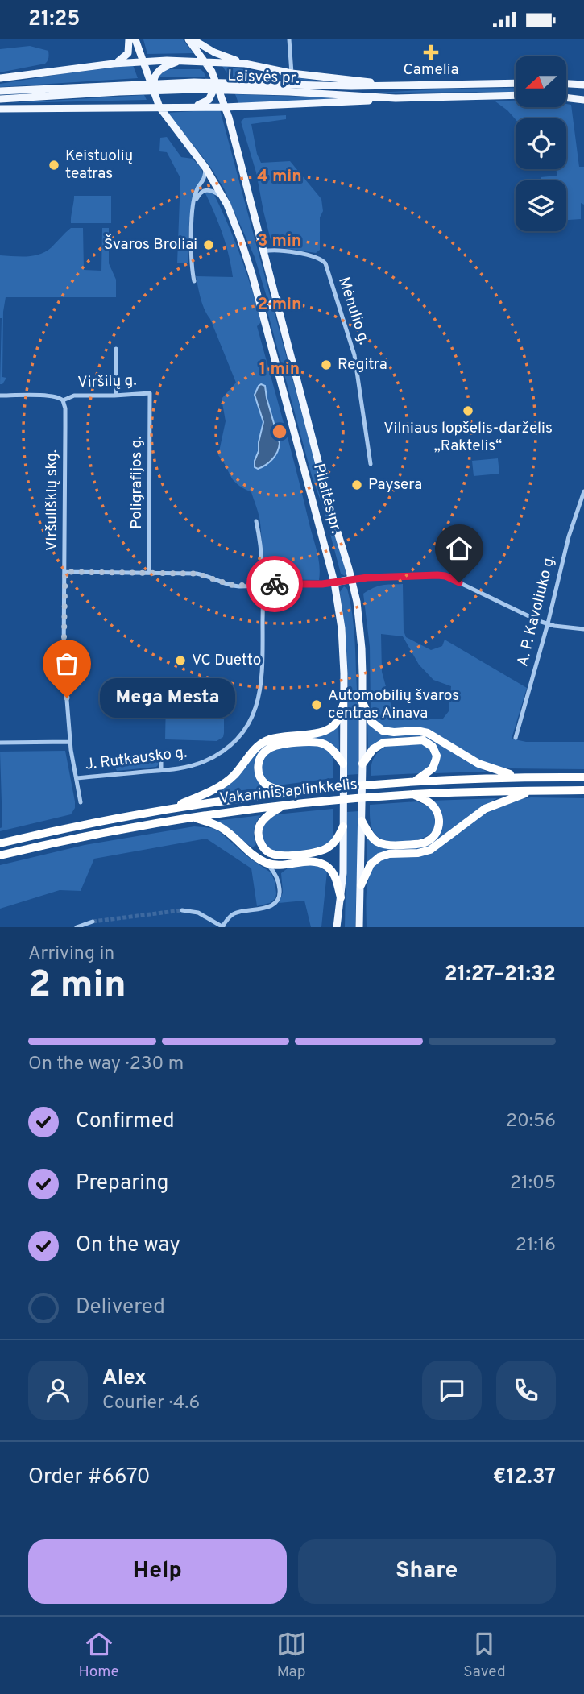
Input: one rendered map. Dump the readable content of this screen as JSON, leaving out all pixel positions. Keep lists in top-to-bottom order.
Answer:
{
  "streets": {
    "highway": ["Vakarinis aplinkkelis"],
    "main road": ["Laisvės pr.", "Pilaitės pr."],
    "street": [
      "Mėnulio g.",
      "Viršilų g.",
      "Poligrafijos g.",
      "Viršuliškių skg.",
      "A. P. Kavoliuko g.",
      "J. Rutkausko g."
    ]
  },
  "crossings": [
    ["Laisvės pr.", "Pilaitės pr."],
    ["Mėnulio g.", "Pilaitės pr."],
    ["Viršilų g.", "Poligrafijos g."],
    ["Viršilų g.", "Viršuliškių skg."],
    ["Viršuliškių skg.", "J. Rutkausko g."]
  ],
  "places": {
    "health": ["Camelia"],
    "other": [
      "Keistuolių teatras",
      "Švaros Broliai",
      "Regitra",
      "Vilniaus lopšelis-darželis „Raktelis“",
      "Paysera",
      "VC Duetto",
      "Mega Mesta",
      "Automobilių švaros centras Ainava"
    ]
  },
  "north": "left",
  "page": {
    "status": "21:25",
    "bubble": "Mega Mesta",
    "heading": ["2 min", "Arriving in", "21:27–21:32"],
    "panel": [
      "Alex",
      "Courier · 4.6",
      "Order #6670",
      "€12.37"
    ],
    "bar": "On the way · 230 m",
    "list": [
      ["Confirmed", "20:56"],
      ["Preparing", "21:05"],
      ["On the way", "21:16"],
      "Delivered"
    ],
    "buttons": ["Help", "Share"],
    "tabs": ["Home", "Map", "Saved"]
  },
  "rings": [
    "4 min",
    "3 min",
    "2 min",
    "1 min"
  ]
}
